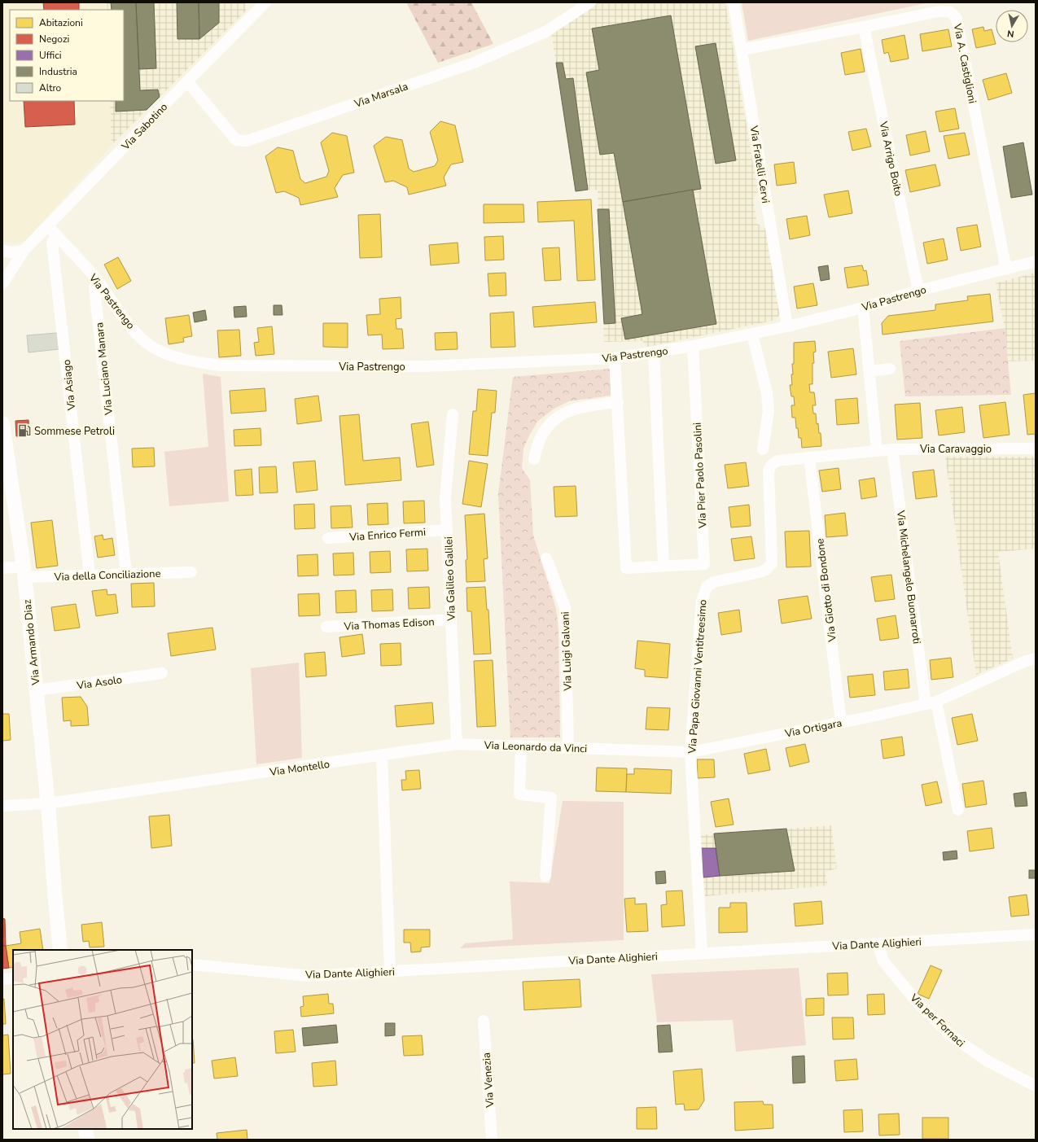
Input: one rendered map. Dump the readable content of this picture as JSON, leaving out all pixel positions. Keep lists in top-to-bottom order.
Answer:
{
  "streets": {
    "main road": ["Via Armando Diaz"],
    "street": [
      "Via A. Castiglioni",
      "Via Marsala",
      "Via Sabotino",
      "Via Arrigo Boito",
      "Via Fratelli Cervi",
      "Via Pastrengo",
      "Via Luciano Manara",
      "Via Asiago",
      "Via Caravaggio",
      "Via Pier Paolo Pasolini",
      "Via Enrico Fermi",
      "Via della Conciliazione",
      "Via Michelangelo Buonarroti",
      "Via Galileo Galilei",
      "Via Giotto di Bondone",
      "Via Thomas Edison",
      "Via Luigi Galvani",
      "Via Papa Giovanni Ventitreesimo",
      "Via Asolo",
      "Via Ortigara",
      "Via Leonardo da Vinci",
      "Via Montello",
      "Via Dante Alighieri",
      "Via per Fornaci",
      "Via Venezia"
    ]
  },
  "crossings": [
    ["Via A. Castiglioni", "Via Arrigo Boito"],
    ["Via A. Castiglioni", "Via Fratelli Cervi"],
    ["Via A. Castiglioni", "Via Pastrengo"],
    ["Via Marsala", "Via Sabotino"],
    ["Via Sabotino", "Via Pastrengo"],
    ["Via Arrigo Boito", "Via Pastrengo"],
    ["Via Fratelli Cervi", "Via Pastrengo"],
    ["Via Pastrengo", "Via Luciano Manara"],
    ["Via Pastrengo", "Via Asiago"],
    ["Via Pastrengo", "Via Pier Paolo Pasolini"],
    ["Via Luciano Manara", "Via della Conciliazione"],
    ["Via Asiago", "Via della Conciliazione"],
    ["Via Caravaggio", "Via Michelangelo Buonarroti"],
    ["Via Caravaggio", "Via Papa Giovanni Ventitreesimo"],
    ["Via Enrico Fermi", "Via Galileo Galilei"],
    ["Via della Conciliazione", "Via Armando Diaz"],
    ["Via Michelangelo Buonarroti", "Via Ortigara"],
    ["Via Galileo Galilei", "Via Thomas Edison"],
    ["Via Galileo Galilei", "Via Leonardo da Vinci"],
    ["Via Giotto di Bondone", "Via Papa Giovanni Ventitreesimo"],
    ["Via Giotto di Bondone", "Via Ortigara"],
    ["Via Armando Diaz", "Via Asolo"],
    ["Via Armando Diaz", "Via Montello"],
    ["Via Luigi Galvani", "Via Leonardo da Vinci"],
    ["Via Papa Giovanni Ventitreesimo", "Via Ortigara"],
    ["Via Papa Giovanni Ventitreesimo", "Via Leonardo da Vinci"],
    ["Via Papa Giovanni Ventitreesimo", "Via Dante Alighieri"],
    ["Via Ortigara", "Via Leonardo da Vinci"],
    ["Via Leonardo da Vinci", "Via Montello"],
    ["Via Dante Alighieri", "Via per Fornaci"]
  ],
  "places": {
    "fuel station": ["Sommese Petroli"]
  },
  "legend": [
    "Abitazioni",
    "Negozi",
    "Uffici",
    "Industria",
    "Altro"
  ],
  "north": "bottom"
}
